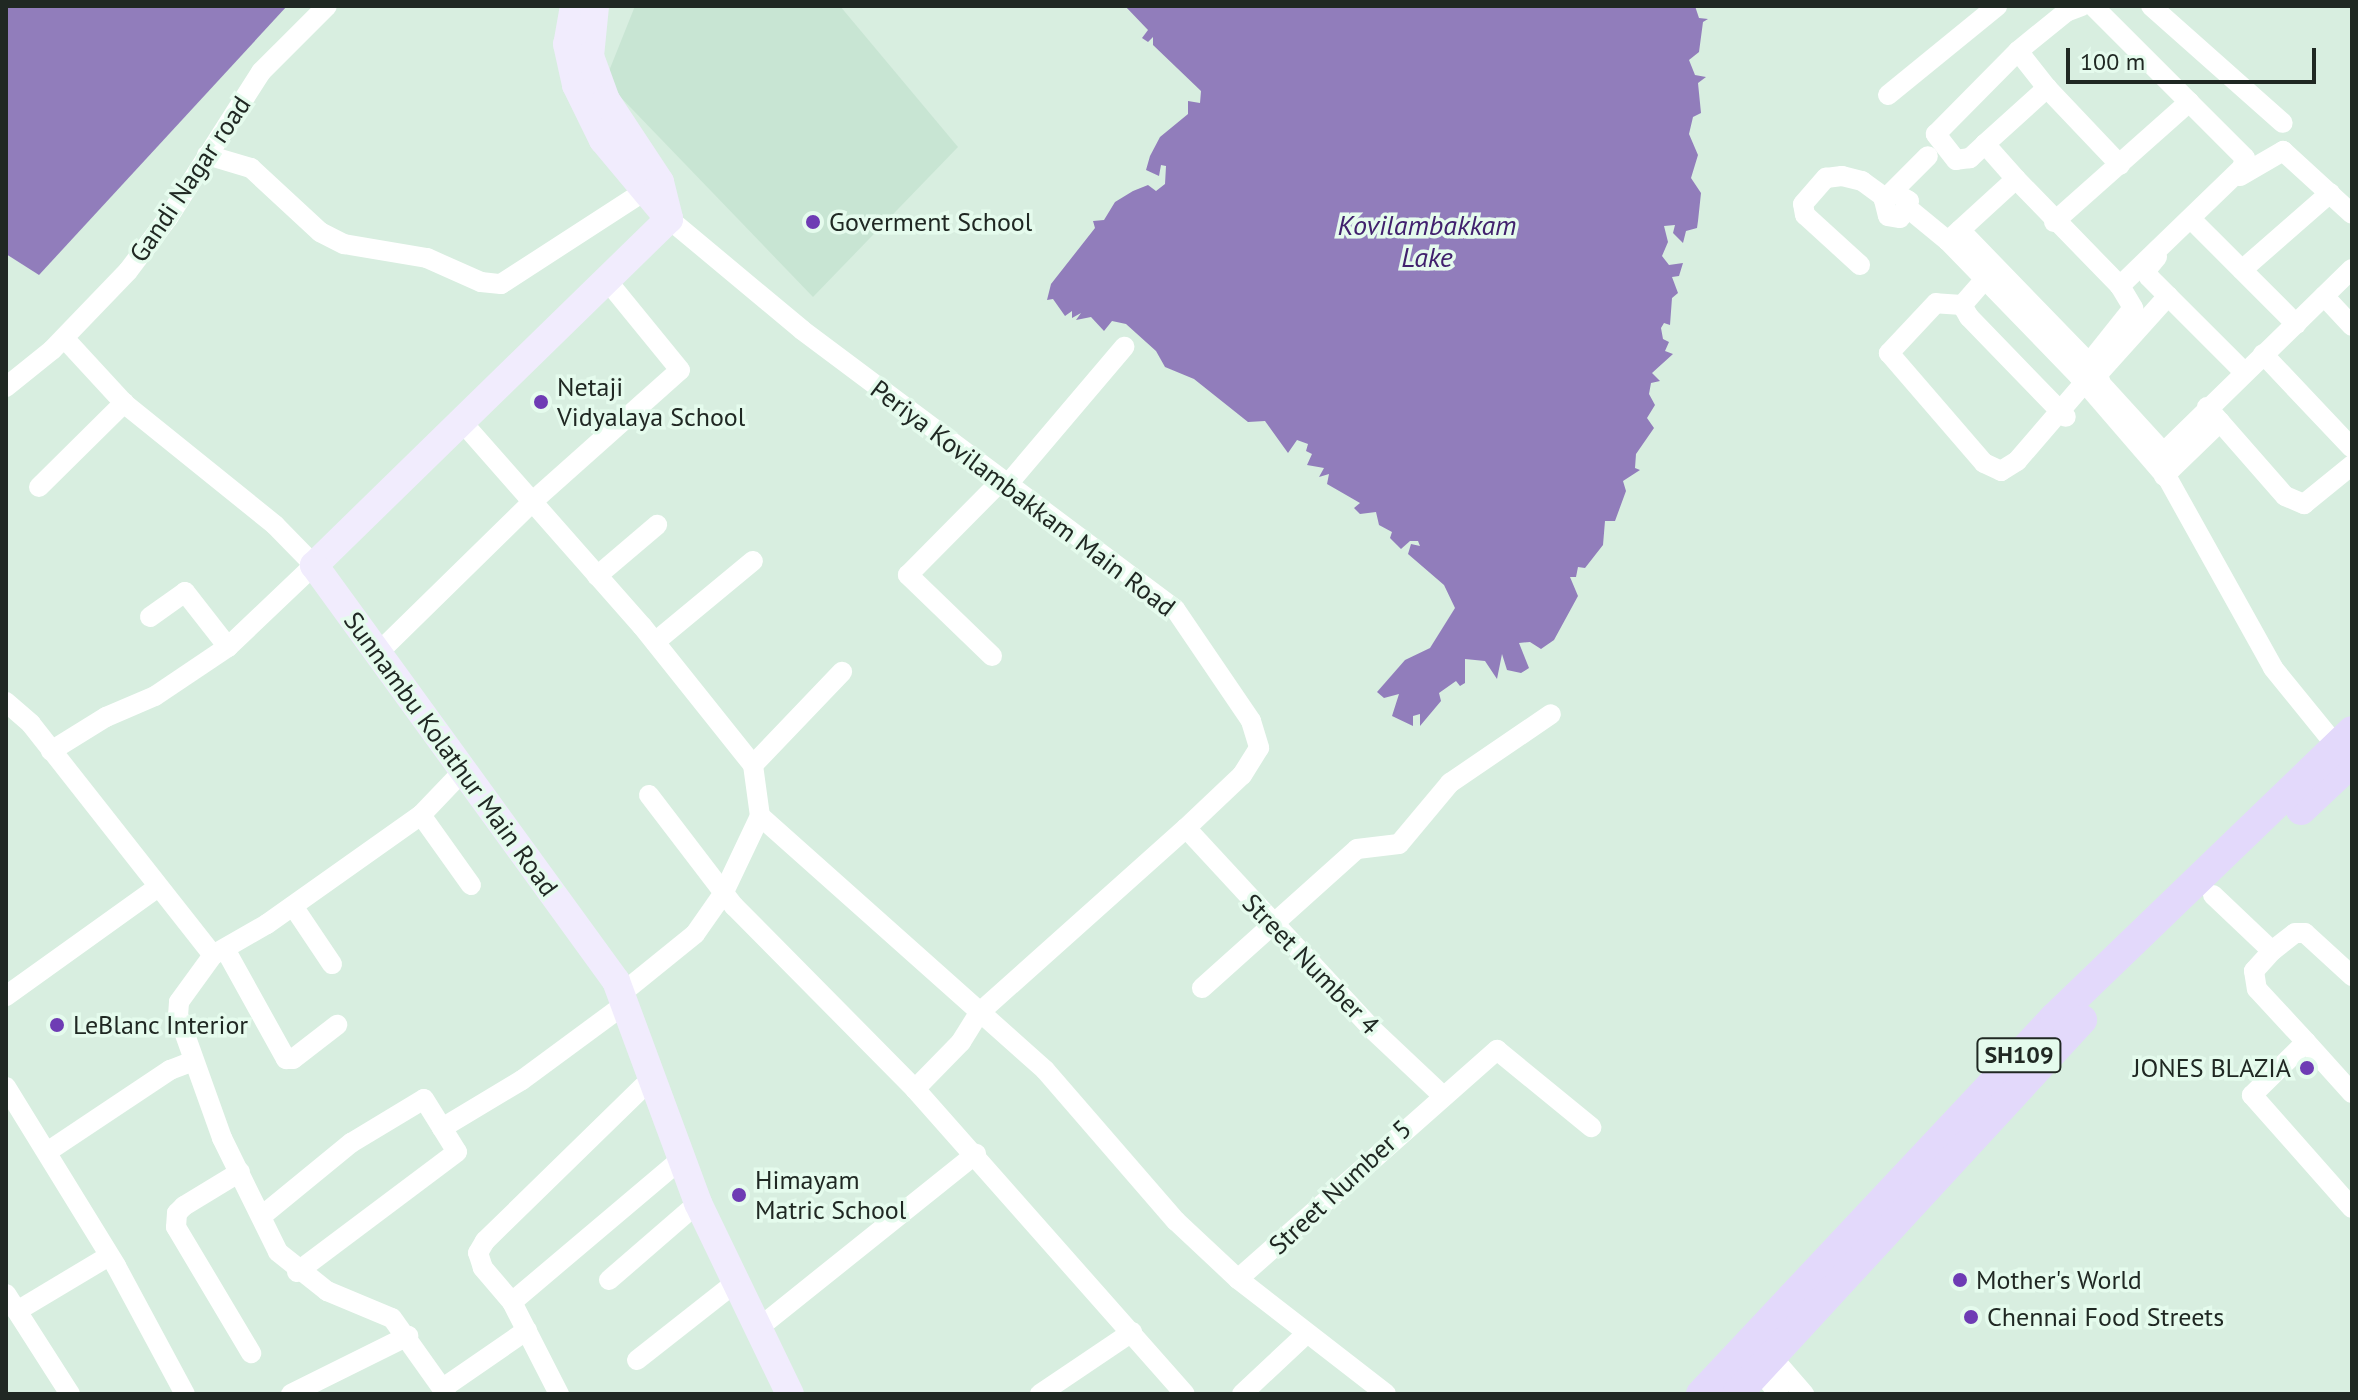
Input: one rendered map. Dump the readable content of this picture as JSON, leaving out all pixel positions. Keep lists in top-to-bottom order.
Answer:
{
  "streets": {
    "main road": ["SH109"],
    "street": [
      "Gandi Nagar road",
      "Periya Kovilambakkam Main Road",
      "Sunnambu Kolathur Main Road",
      "Street Number 4",
      "Street Number 5"
    ]
  },
  "crossings": [
    ["Periya Kovilambakkam Main Road", "Street Number 4"],
    ["Street Number 4", "Street Number 5"]
  ],
  "water": ["Kovilambakkam Lake"],
  "places": [
    "Goverment School",
    "Netaji Vidyalaya School",
    "LeBlanc Interior",
    "JONES BLAZIA",
    "Himayam Matric School",
    "Mother's World",
    "Chennai Food Streets"
  ],
  "scale_bar": "100 m"
}
